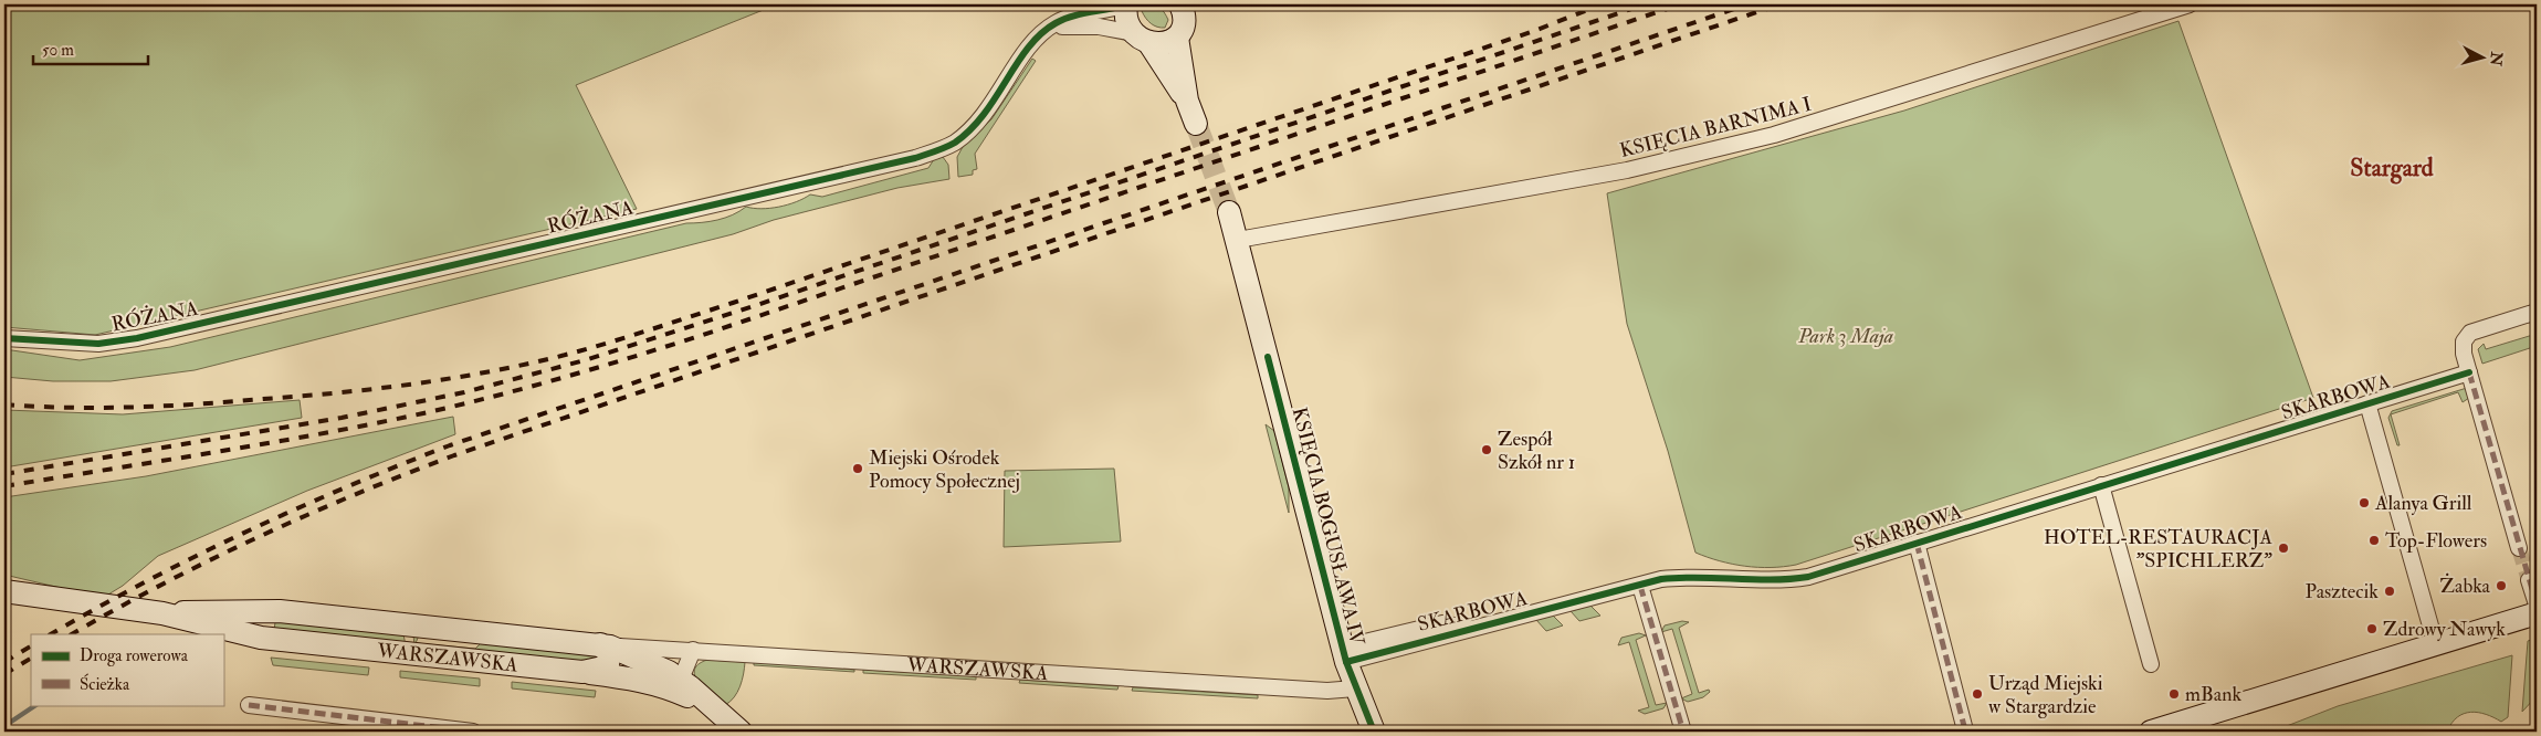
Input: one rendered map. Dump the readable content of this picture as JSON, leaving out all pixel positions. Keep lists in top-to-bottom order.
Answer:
{
  "streets": {
    "main road": ["KSIĘCIA BOGUSŁAWA IV", "WARSZAWSKA"],
    "street": ["KSIĘCIA BARNIMA I", "RÓŻANA", "SKARBOWA"]
  },
  "crossings": [
    ["KSIĘCIA BARNIMA I", "KSIĘCIA BOGUSŁAWA IV"],
    ["SKARBOWA", "KSIĘCIA BOGUSŁAWA IV"],
    ["KSIĘCIA BOGUSŁAWA IV", "WARSZAWSKA"]
  ],
  "districts": ["Stargard"],
  "parks": ["Park 3 Maja"],
  "places": [
    "Zespół Szkół nr 1",
    "Miejski Ośrodek Pomocy Społecznej",
    "Alanya Grill",
    "Top-Flowers",
    "HOTEL-RESTAURACJA \"SPICHLERZ\"",
    "Żabka",
    "Pasztecik",
    "Zdrowy Nawyk",
    "Urząd Miejski w Stargardzie",
    "mBank"
  ],
  "legend": ["Droga rowerowa", "Ścieżka"],
  "scale_bar": "50 m",
  "north": "right"
}
